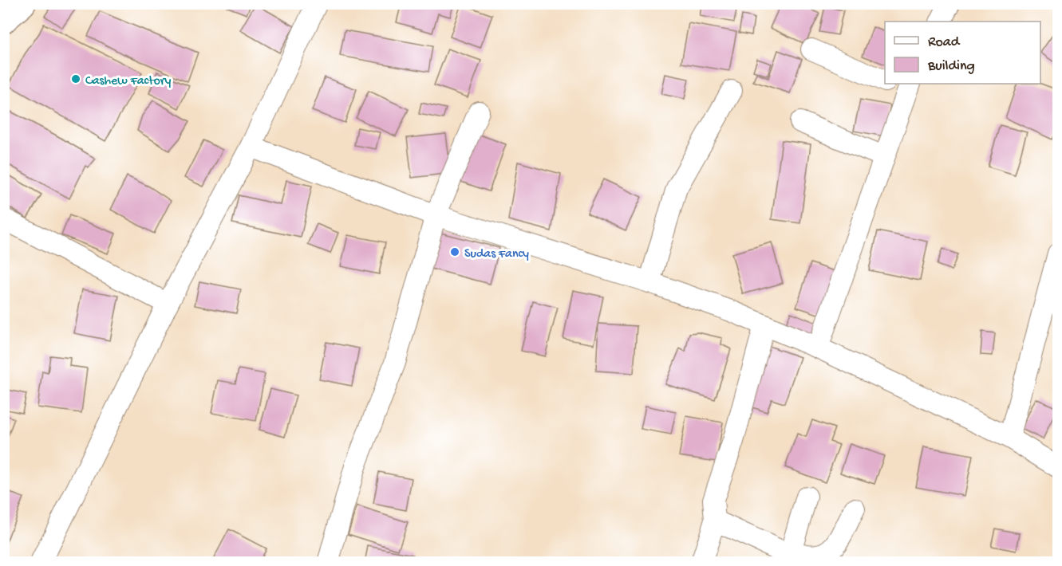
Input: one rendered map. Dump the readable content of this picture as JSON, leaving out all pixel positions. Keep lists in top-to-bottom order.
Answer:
{
  "places": ["Cashew Factory", "Sudas Fancy"],
  "legend": ["Road", "Building"]
}
